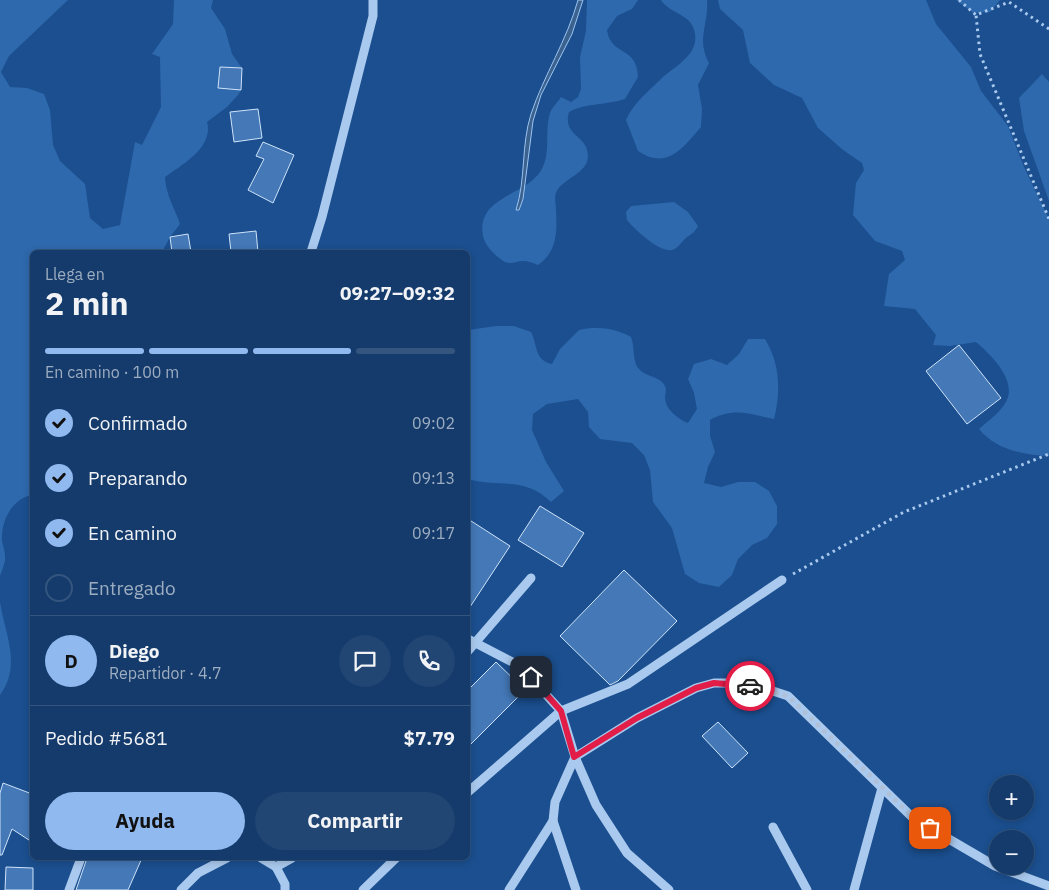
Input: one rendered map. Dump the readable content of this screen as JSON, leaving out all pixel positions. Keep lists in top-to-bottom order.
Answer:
{
  "page": {
    "heading": ["2 min", "Llega en", "09:27–09:32"],
    "panel": [
      "Diego",
      "Repartidor · 4.7",
      "Pedido #5681",
      "$7.79"
    ],
    "bar": "En camino · 100 m",
    "list": [
      ["Confirmado", "09:02"],
      ["Preparando", "09:13"],
      ["En camino", "09:17"],
      "Entregado"
    ],
    "round": "D",
    "map_buttons": ["+", "−"],
    "buttons": ["Ayuda", "Compartir"]
  }
}
